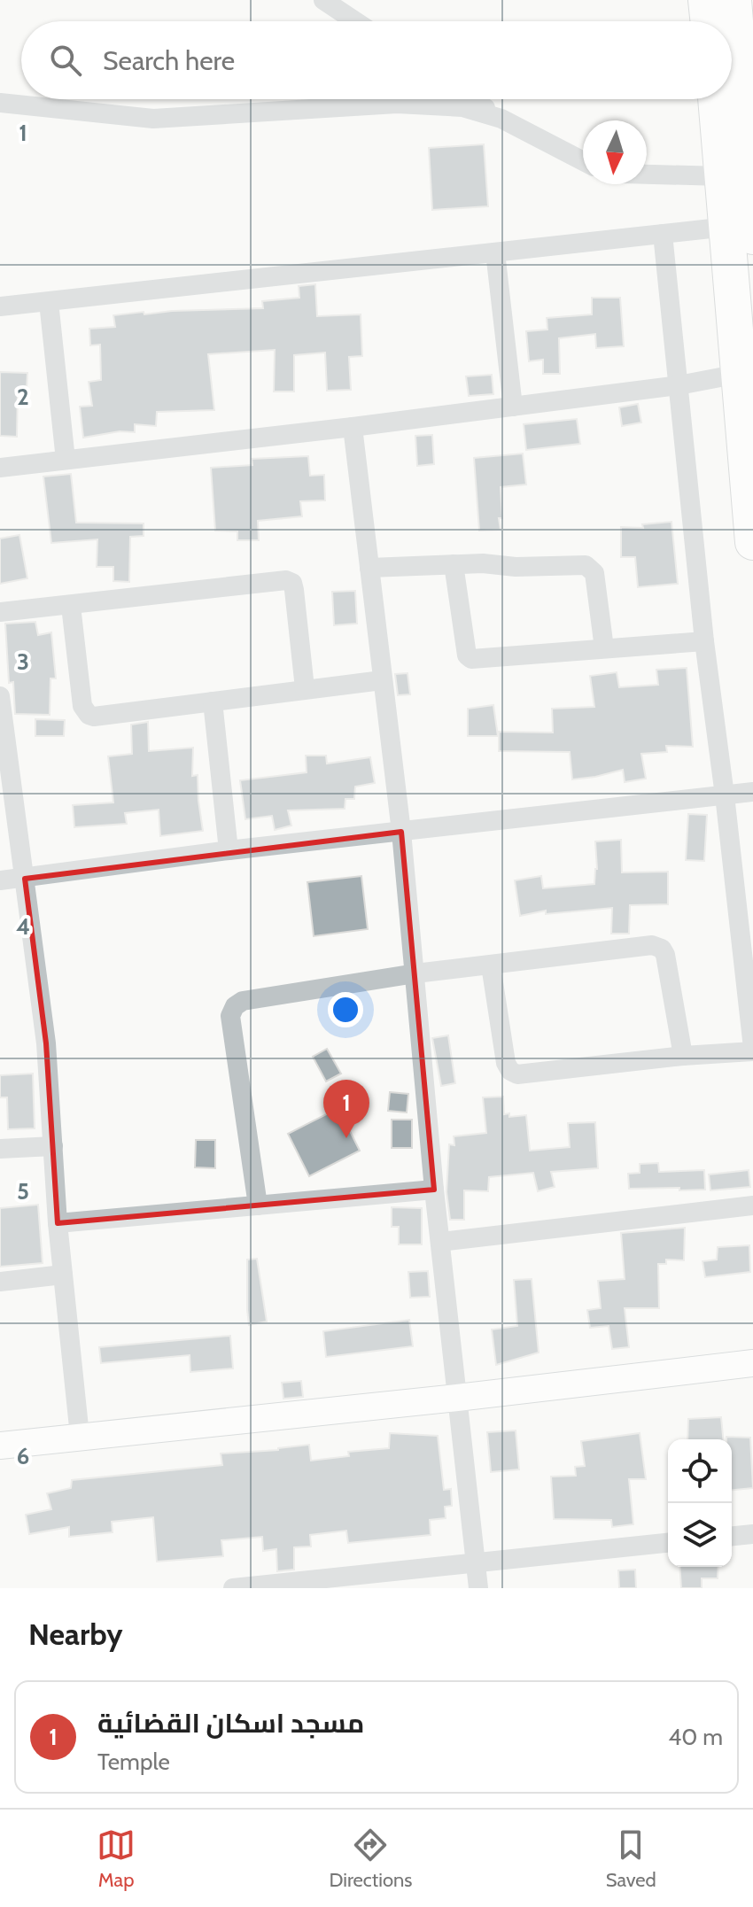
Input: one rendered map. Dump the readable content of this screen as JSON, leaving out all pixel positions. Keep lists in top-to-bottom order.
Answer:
{
  "north": "bottom",
  "page": {
    "search": "Search here",
    "pins": "1",
    "heading": "Nearby",
    "list": [
      {
        "mark": "1",
        "name": "مسجد اسكان القضائية",
        "note": "Temple",
        "value": "40 m"
      }
    ],
    "nav": ["Map", "Directions", "Saved"]
  },
  "grid": {
    "rows": [
      "1",
      "2",
      "3",
      "4",
      "5",
      "6"
    ]
  }
}
